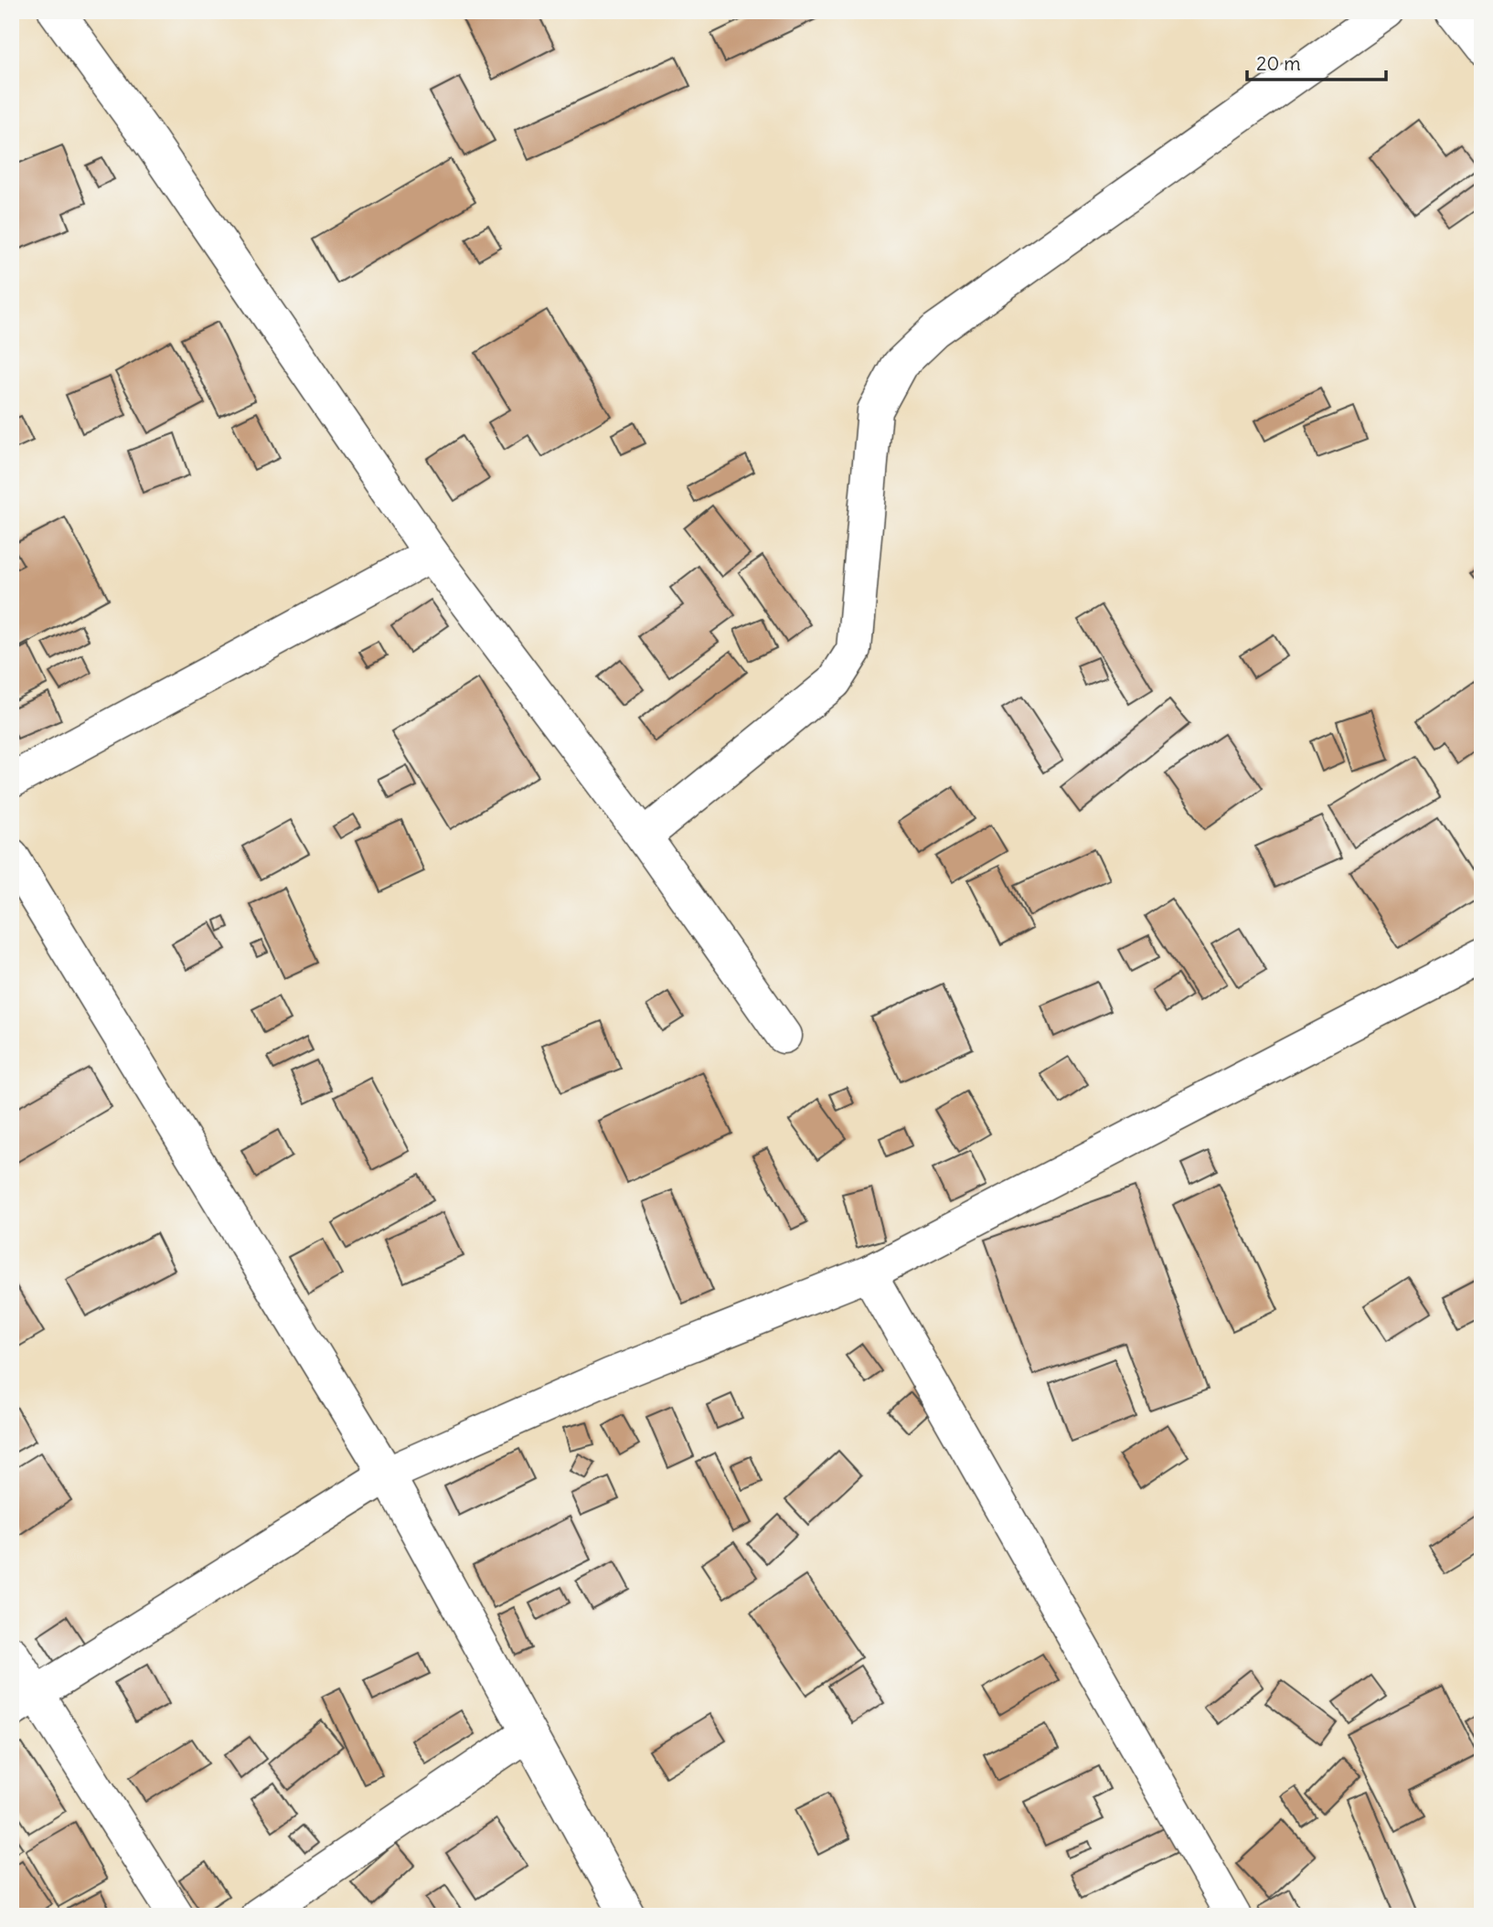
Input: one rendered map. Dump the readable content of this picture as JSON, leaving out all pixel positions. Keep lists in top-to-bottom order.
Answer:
{
  "scale_bar": "20 m"
}
